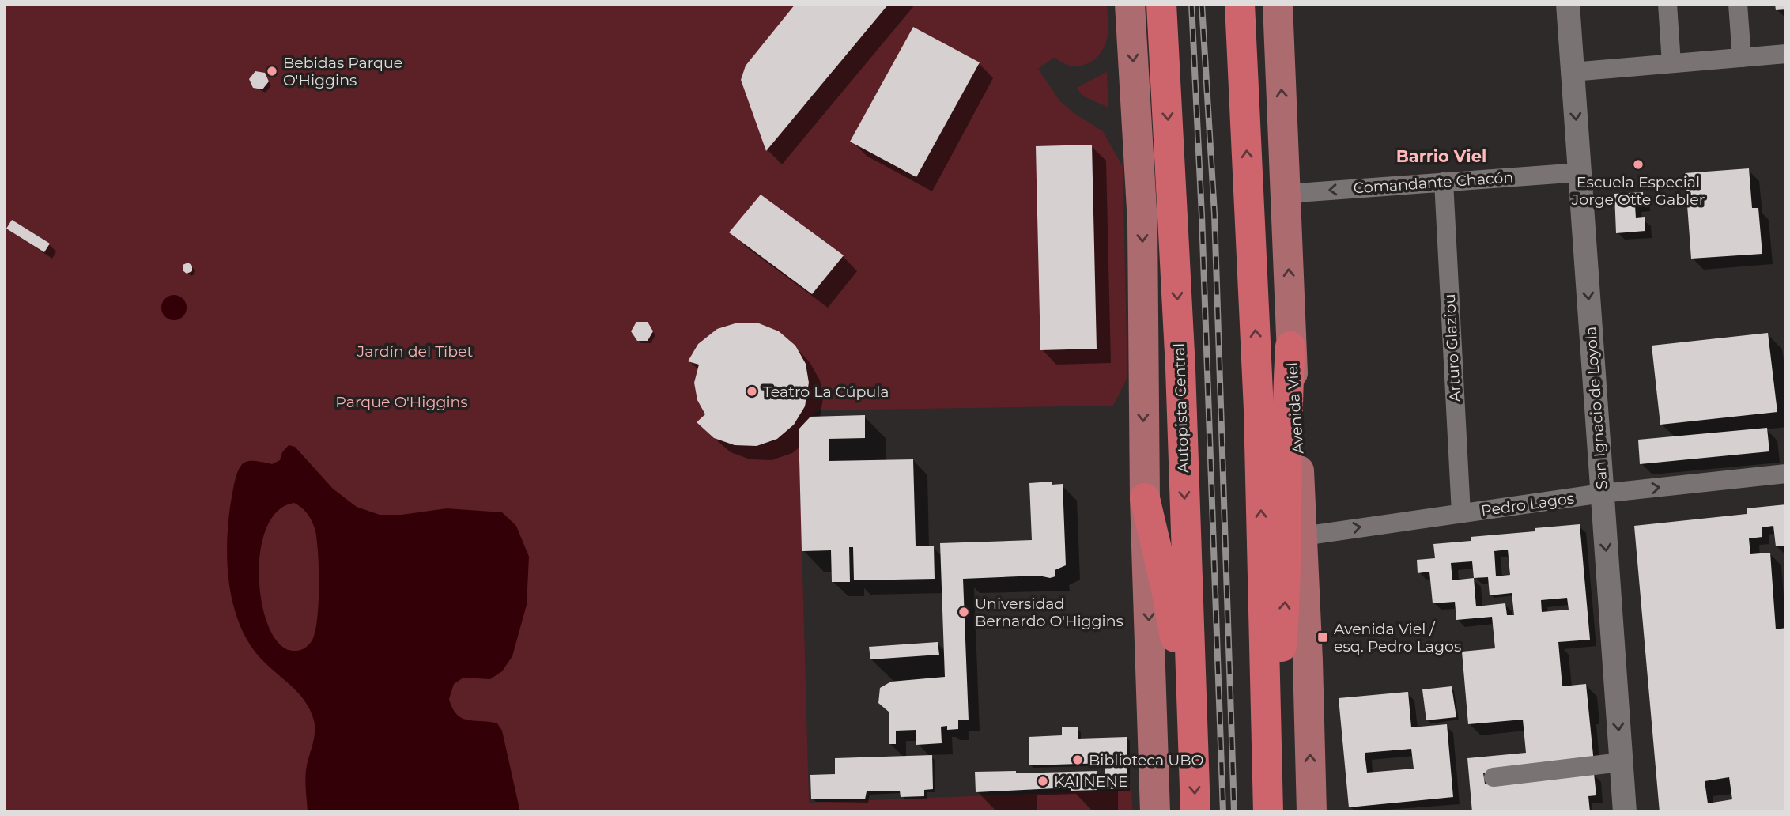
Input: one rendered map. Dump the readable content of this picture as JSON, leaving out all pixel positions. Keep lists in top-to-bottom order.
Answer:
{
  "streets": {
    "highway": ["Autopista Central"],
    "main road": ["Avenida Viel"],
    "street": [
      "Comandante Chacón",
      "Arturo Glaziou",
      "San Ignacio de Loyola",
      "Pedro Lagos"
    ]
  },
  "crossings": [
    ["Comandante Chacón", "Arturo Glaziou"],
    ["Comandante Chacón", "Avenida Viel"],
    ["Comandante Chacón", "San Ignacio de Loyola"],
    ["Arturo Glaziou", "Pedro Lagos"],
    ["Avenida Viel", "Pedro Lagos"],
    ["San Ignacio de Loyola", "Pedro Lagos"]
  ],
  "one_way": ["Comandante Chacón", "San Ignacio de Loyola", "Pedro Lagos"],
  "districts": ["Barrio Viel"],
  "parks": ["Jardín del Tíbet", "Parque O'Higgins"],
  "places": {
    "other": [
      "Bebidas Parque O'Higgins",
      "Escuela Especial Jorge Otte Gabler",
      "Teatro La Cúpula",
      "Universidad Bernardo O'Higgins",
      "Biblioteca UBO",
      "KAI NENE"
    ],
    "transit": ["Avenida Viel / esq. Pedro Lagos"]
  }
}
